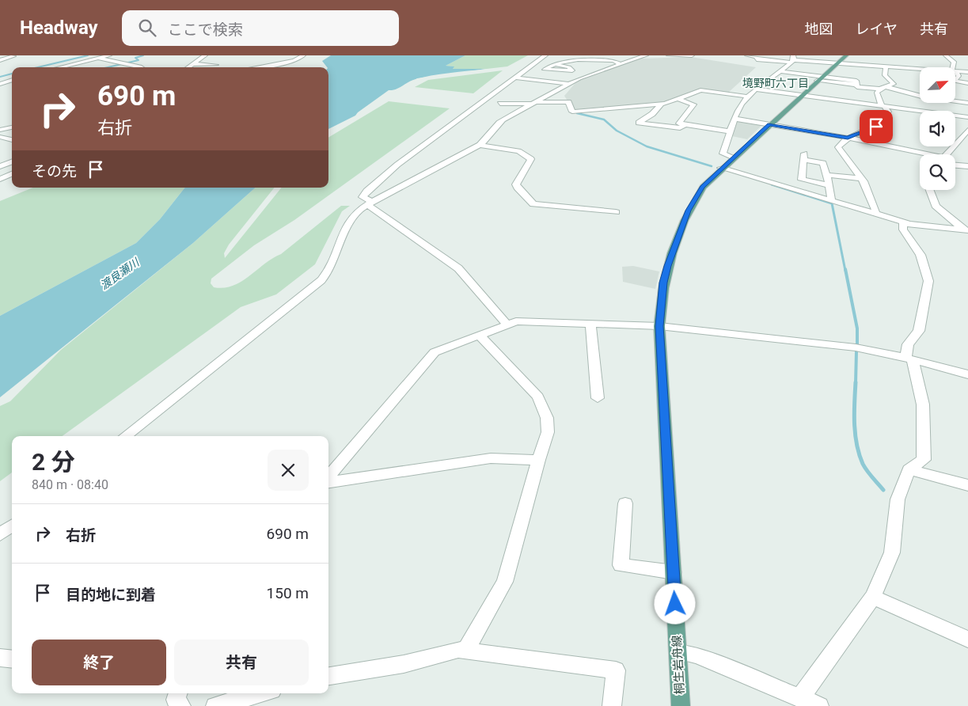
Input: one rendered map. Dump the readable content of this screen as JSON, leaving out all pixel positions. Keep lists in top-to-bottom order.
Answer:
{
  "streets": {
    "main road": ["桐生岩舟線"]
  },
  "districts": ["境野町六丁目"],
  "water": ["渡良瀬川"],
  "north": "top right",
  "page": {
    "header": "Headway",
    "search": "ここで検索",
    "nav": ["地図", "レイヤ", "共有"],
    "turn": ["690 m", "右折"],
    "then": "その先",
    "heading": ["2 分", "840 m · 08:40"],
    "list": [
      {
        "name": "右折",
        "value": "690 m"
      },
      {
        "name": "目的地に到着",
        "value": "150 m"
      }
    ],
    "buttons": ["終了", "共有"]
  }
}
